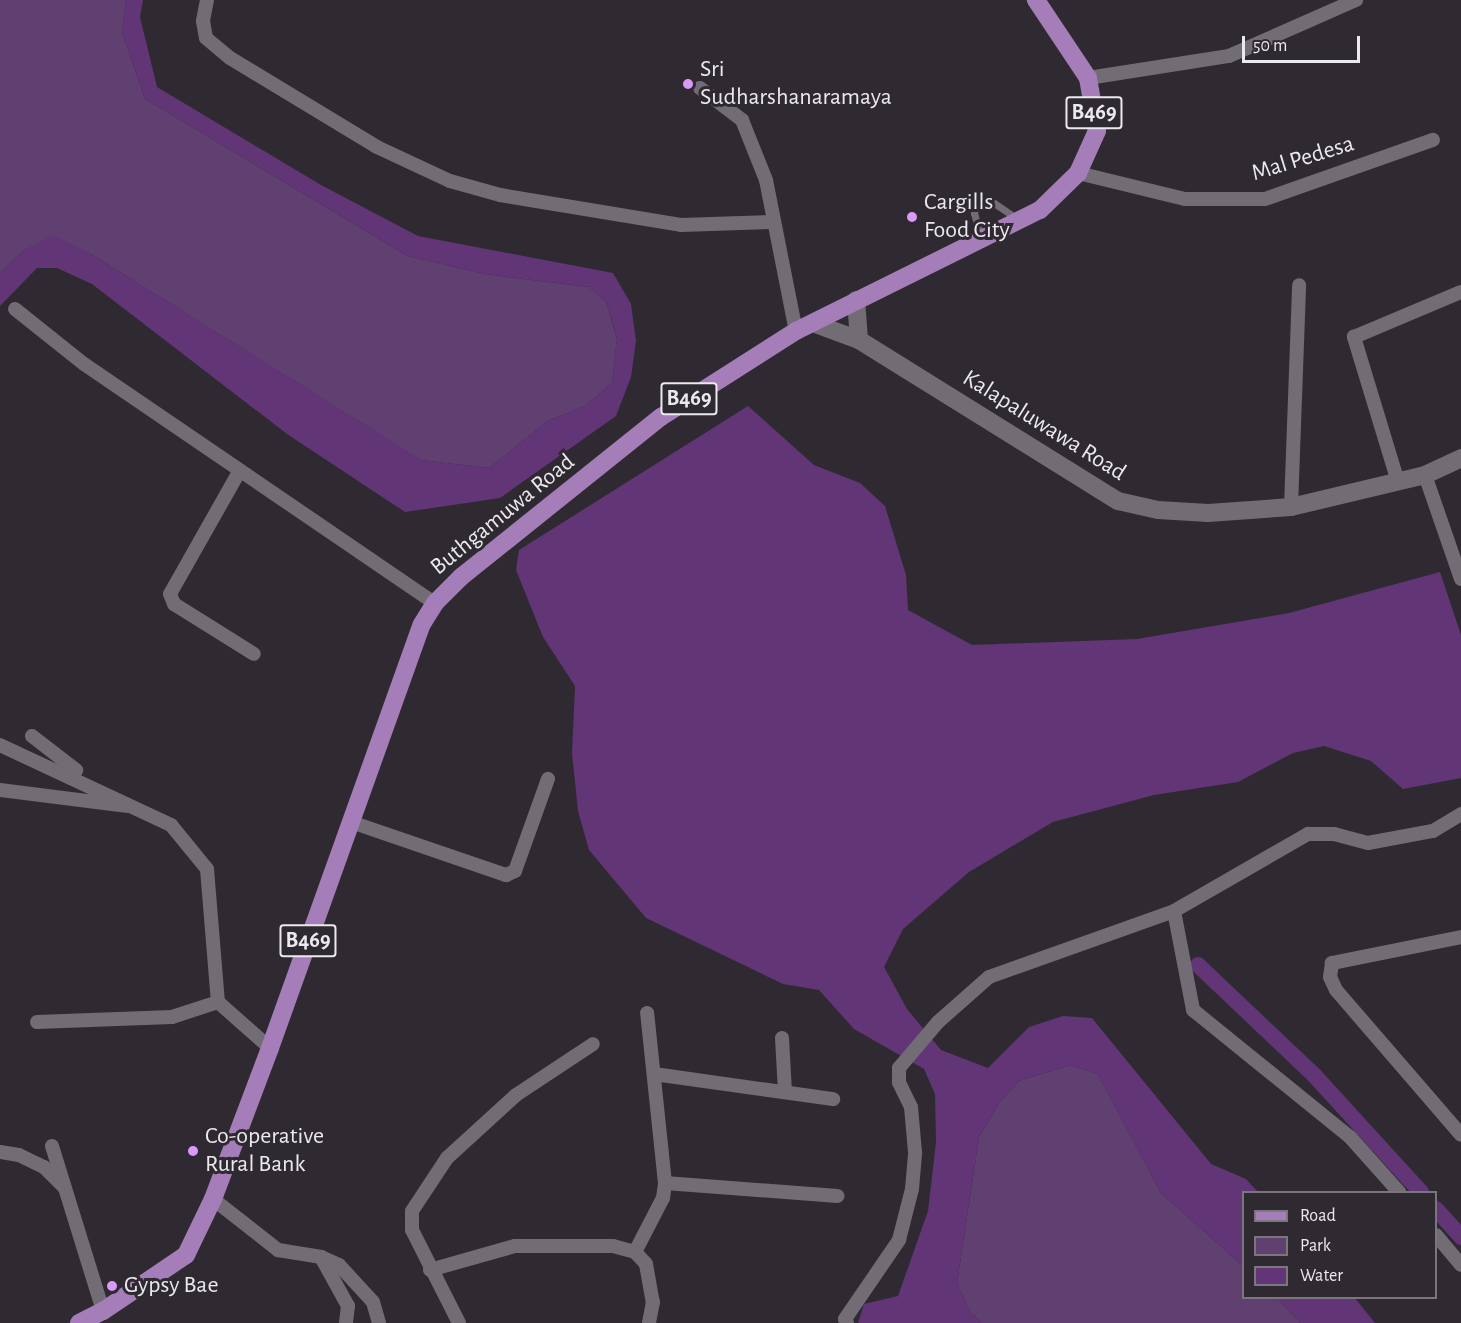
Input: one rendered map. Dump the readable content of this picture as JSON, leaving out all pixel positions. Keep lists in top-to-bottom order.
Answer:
{
  "streets": {
    "main road": ["B469", "Buthgamuwa Road"],
    "street": ["Mal Pedesa", "Kalapaluwawa Road"]
  },
  "crossings": [
    ["Mal Pedesa", "Buthgamuwa Road"],
    ["Kalapaluwawa Road", "Buthgamuwa Road"]
  ],
  "places": [
    "Sri Sudharshanaramaya",
    "Cargills Food City",
    "Co-operative Rural Bank",
    "Gypsy Bae"
  ],
  "legend": ["Road", "Park", "Water"],
  "scale_bar": "50 m"
}
